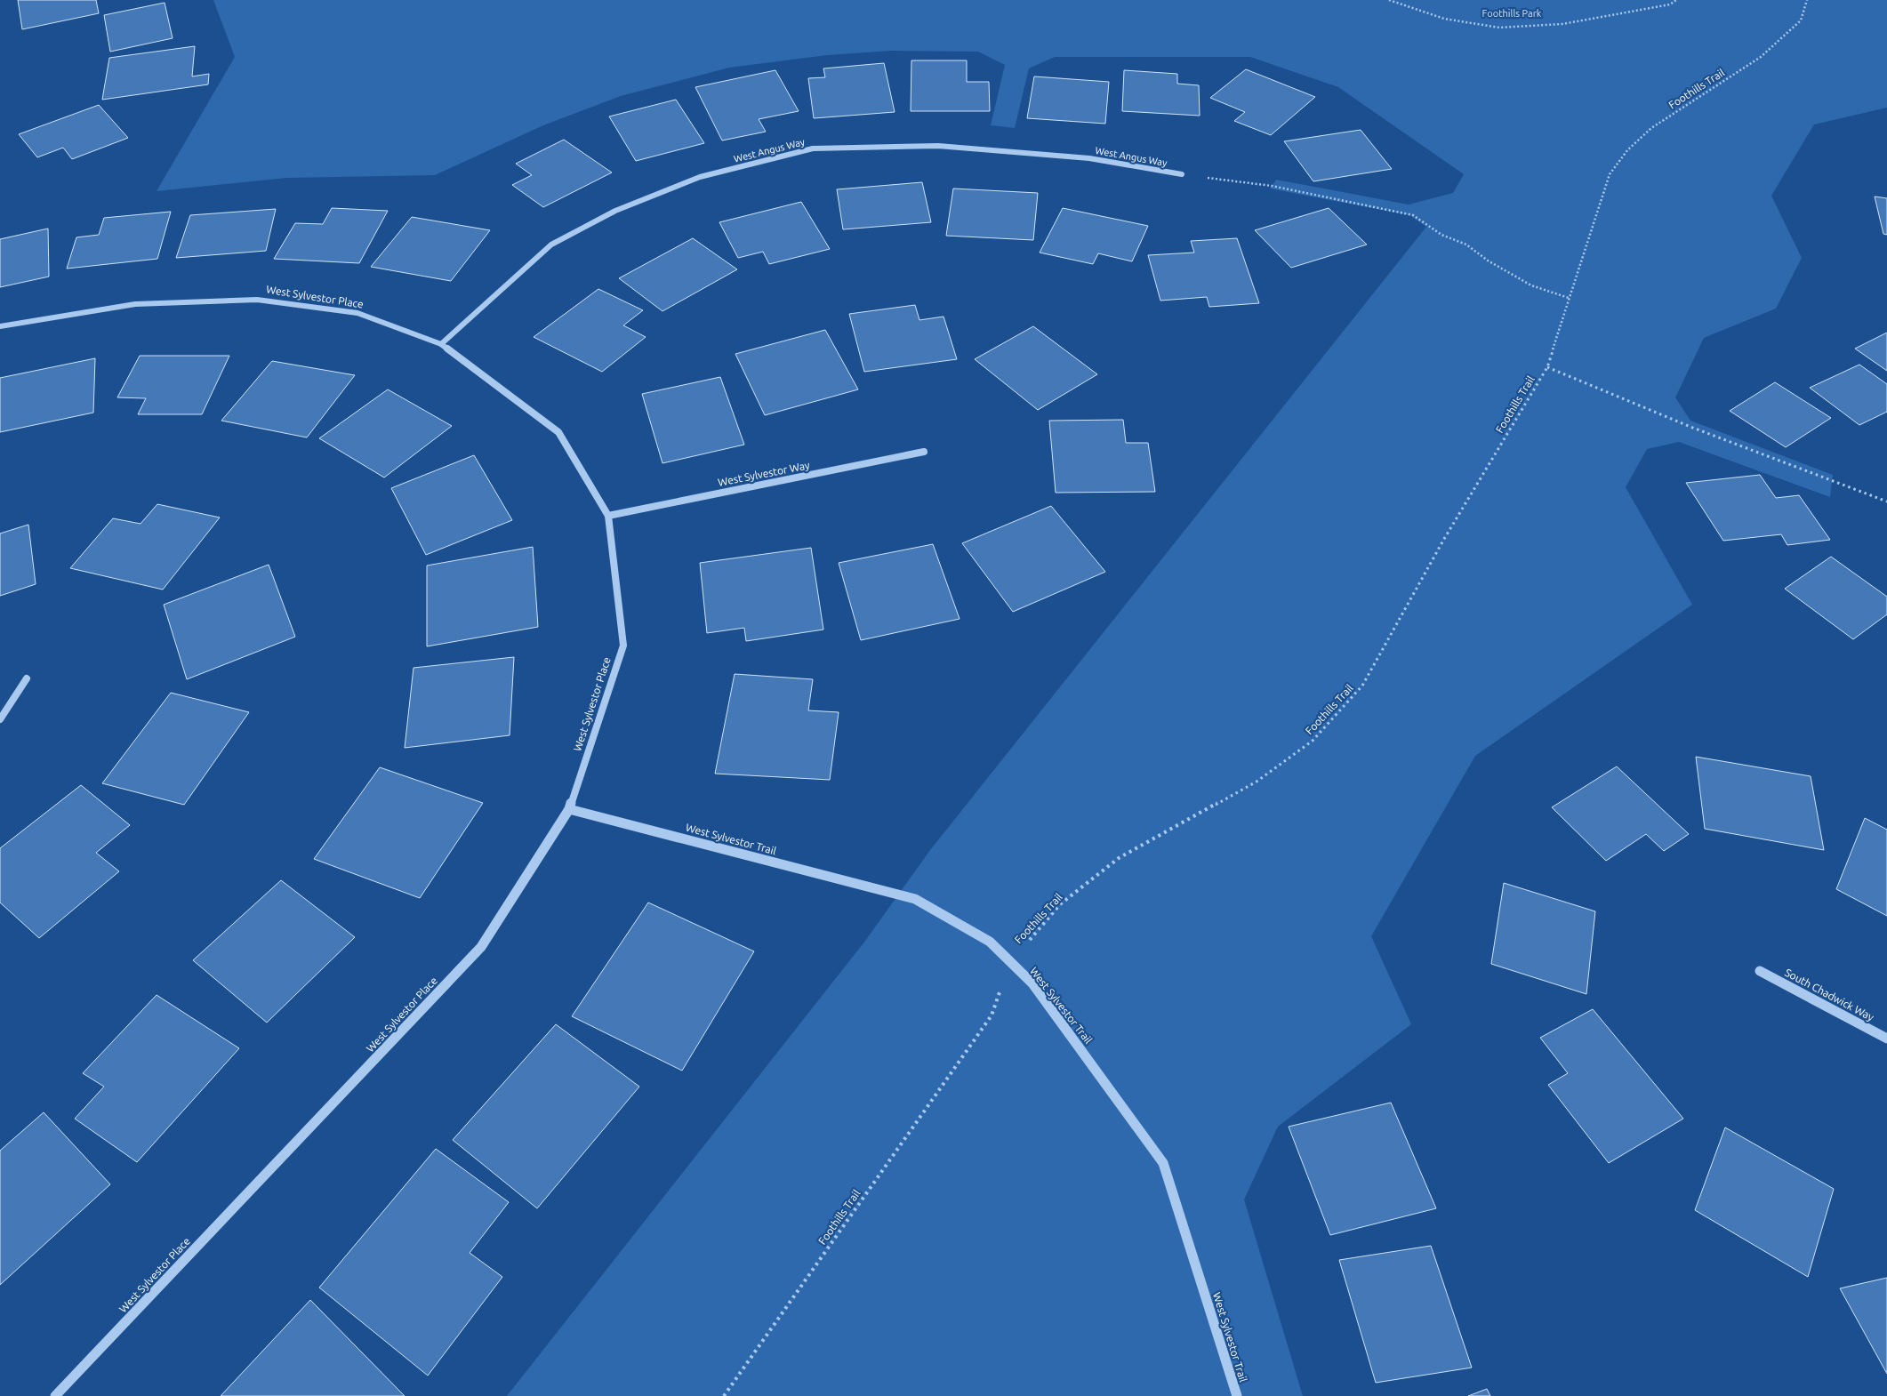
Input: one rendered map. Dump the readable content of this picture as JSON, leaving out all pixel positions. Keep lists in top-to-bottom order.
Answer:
{
  "streets": {
    "street": [
      "West Angus Way",
      "West Sylvestor Place",
      "West Sylvestor Way",
      "West Sylvestor Trail",
      "South Chadwick Way"
    ],
    "path": ["Foothills Trail"]
  },
  "crossings": [
    ["Foothills Trail", "West Sylvestor Trail"],
    ["West Angus Way", "West Sylvestor Place"],
    ["West Sylvestor Place", "West Sylvestor Way"],
    ["West Sylvestor Place", "West Sylvestor Trail"]
  ],
  "parks": ["Foothills Park"]
}
